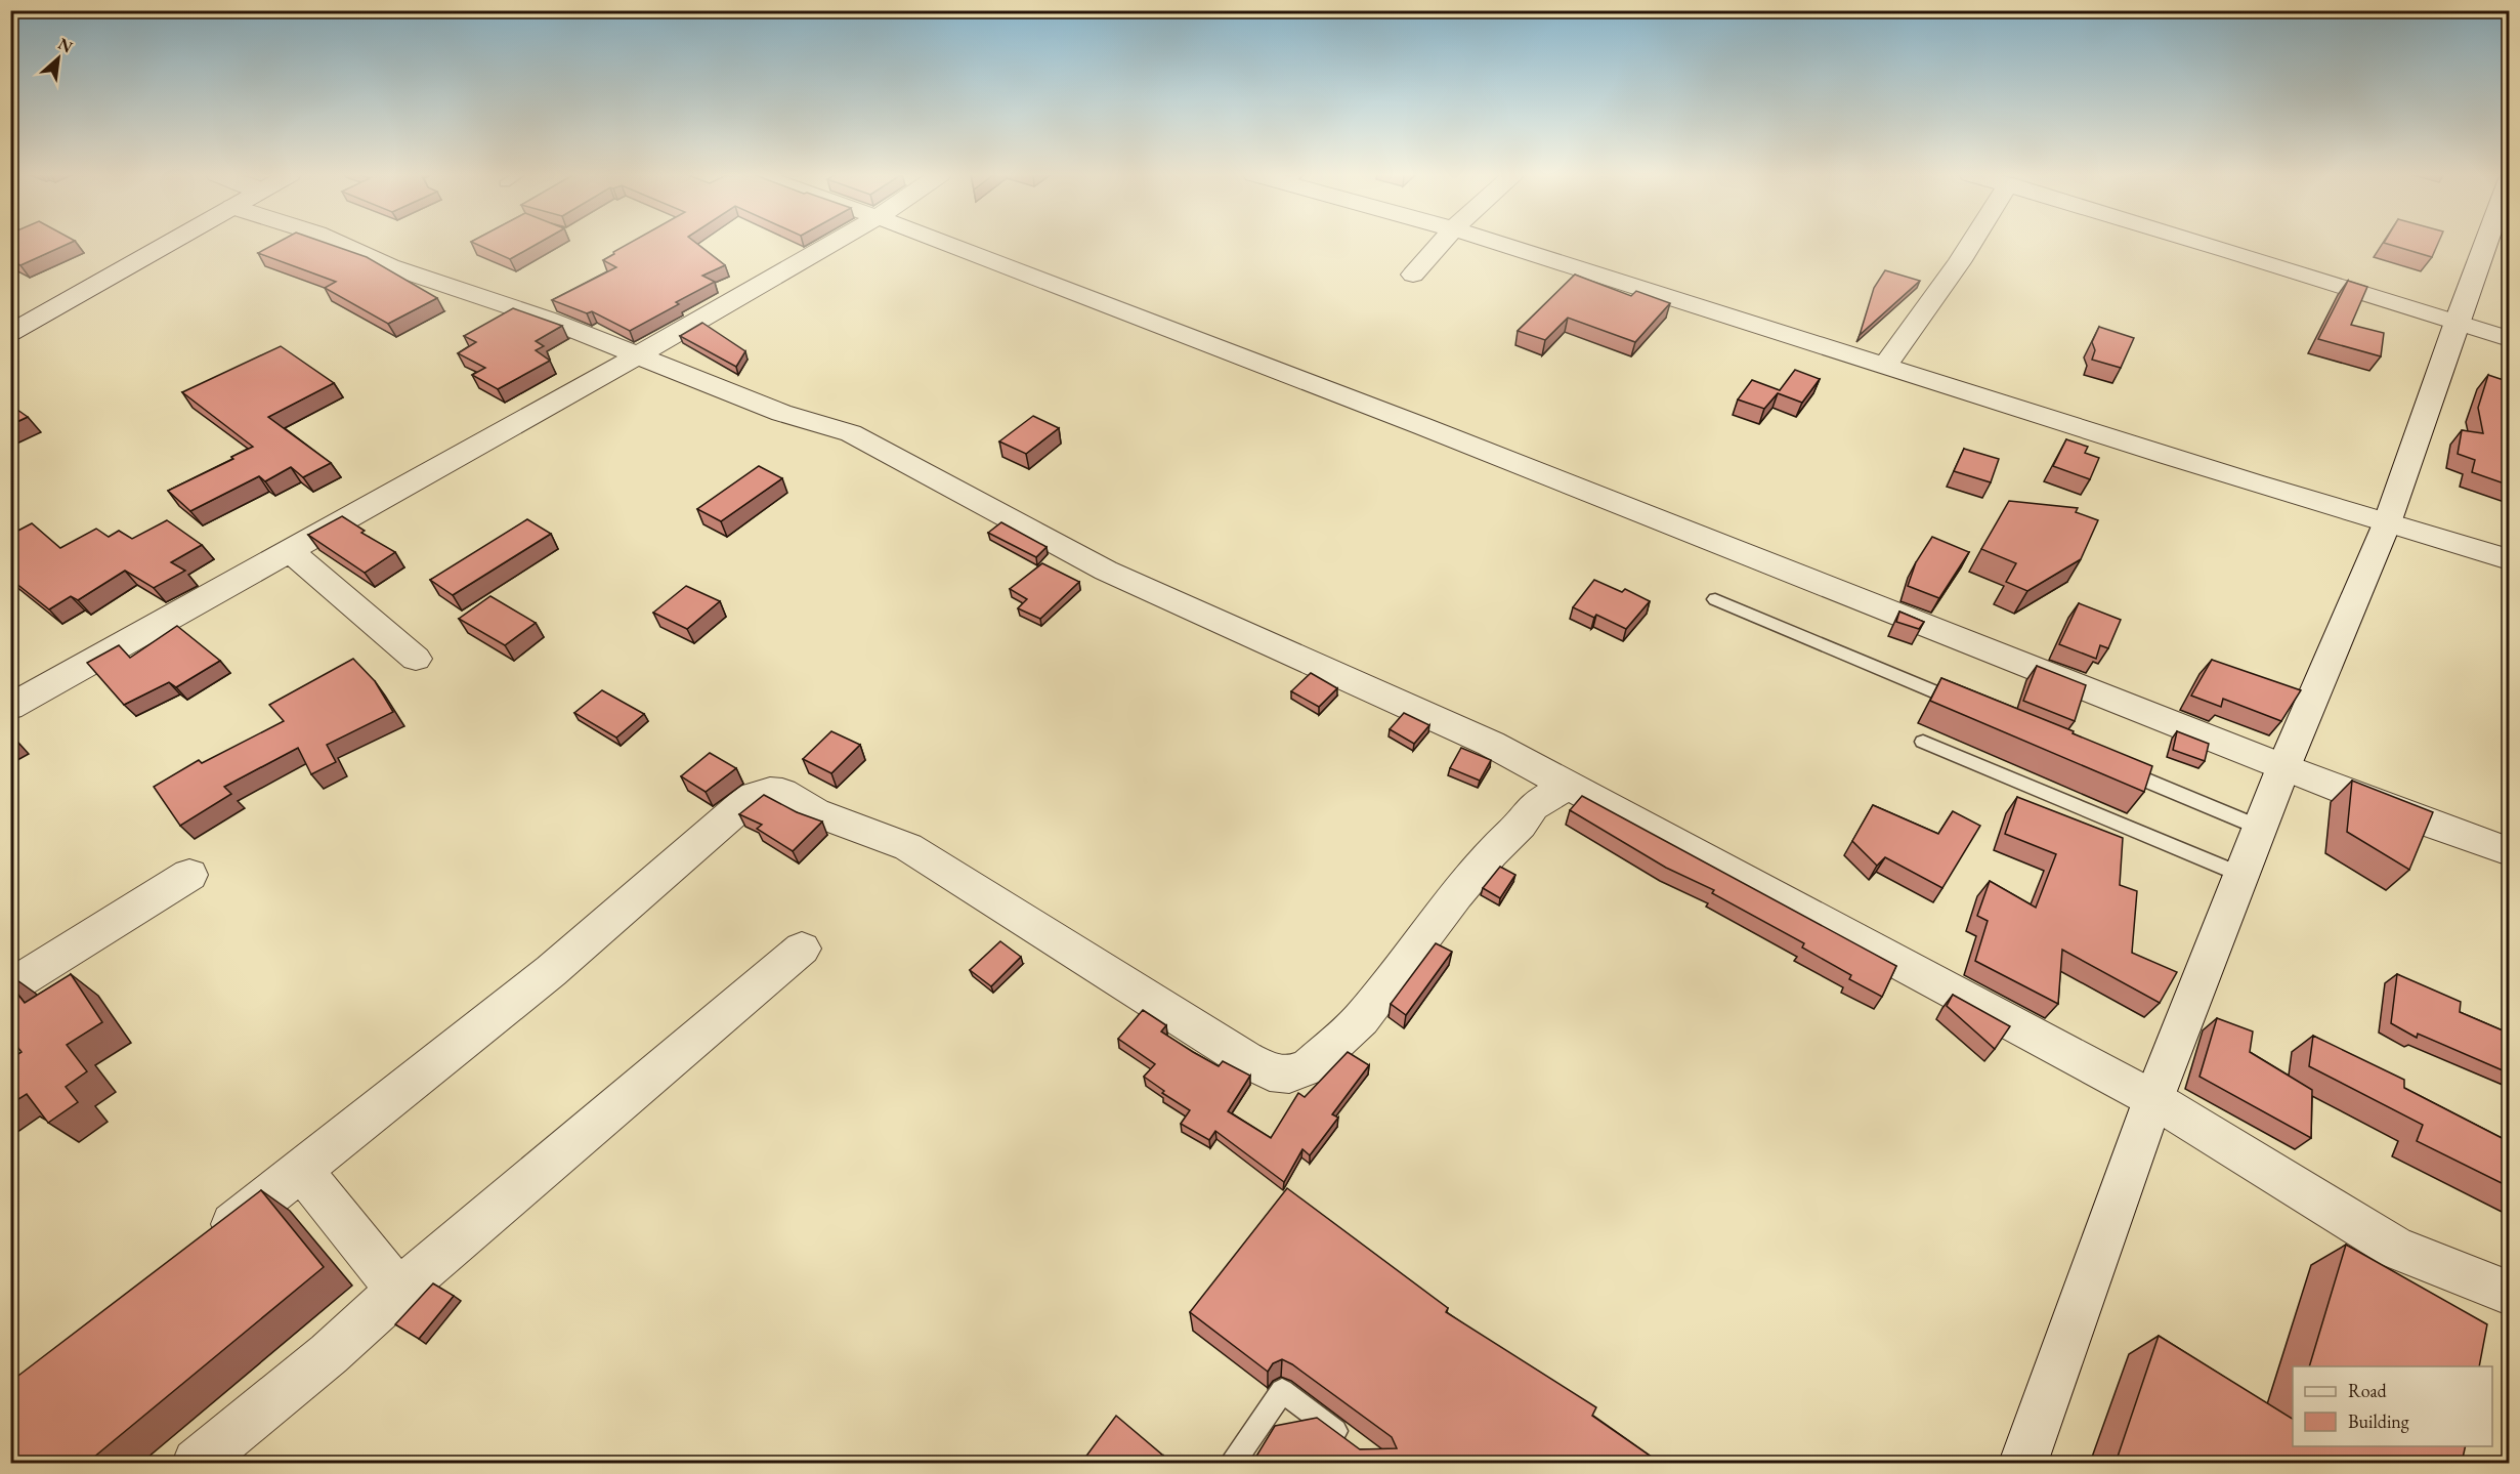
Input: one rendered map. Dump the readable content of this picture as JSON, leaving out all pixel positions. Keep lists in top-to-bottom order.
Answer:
{
  "legend": ["Road", "Building"],
  "north": "top right"
}
